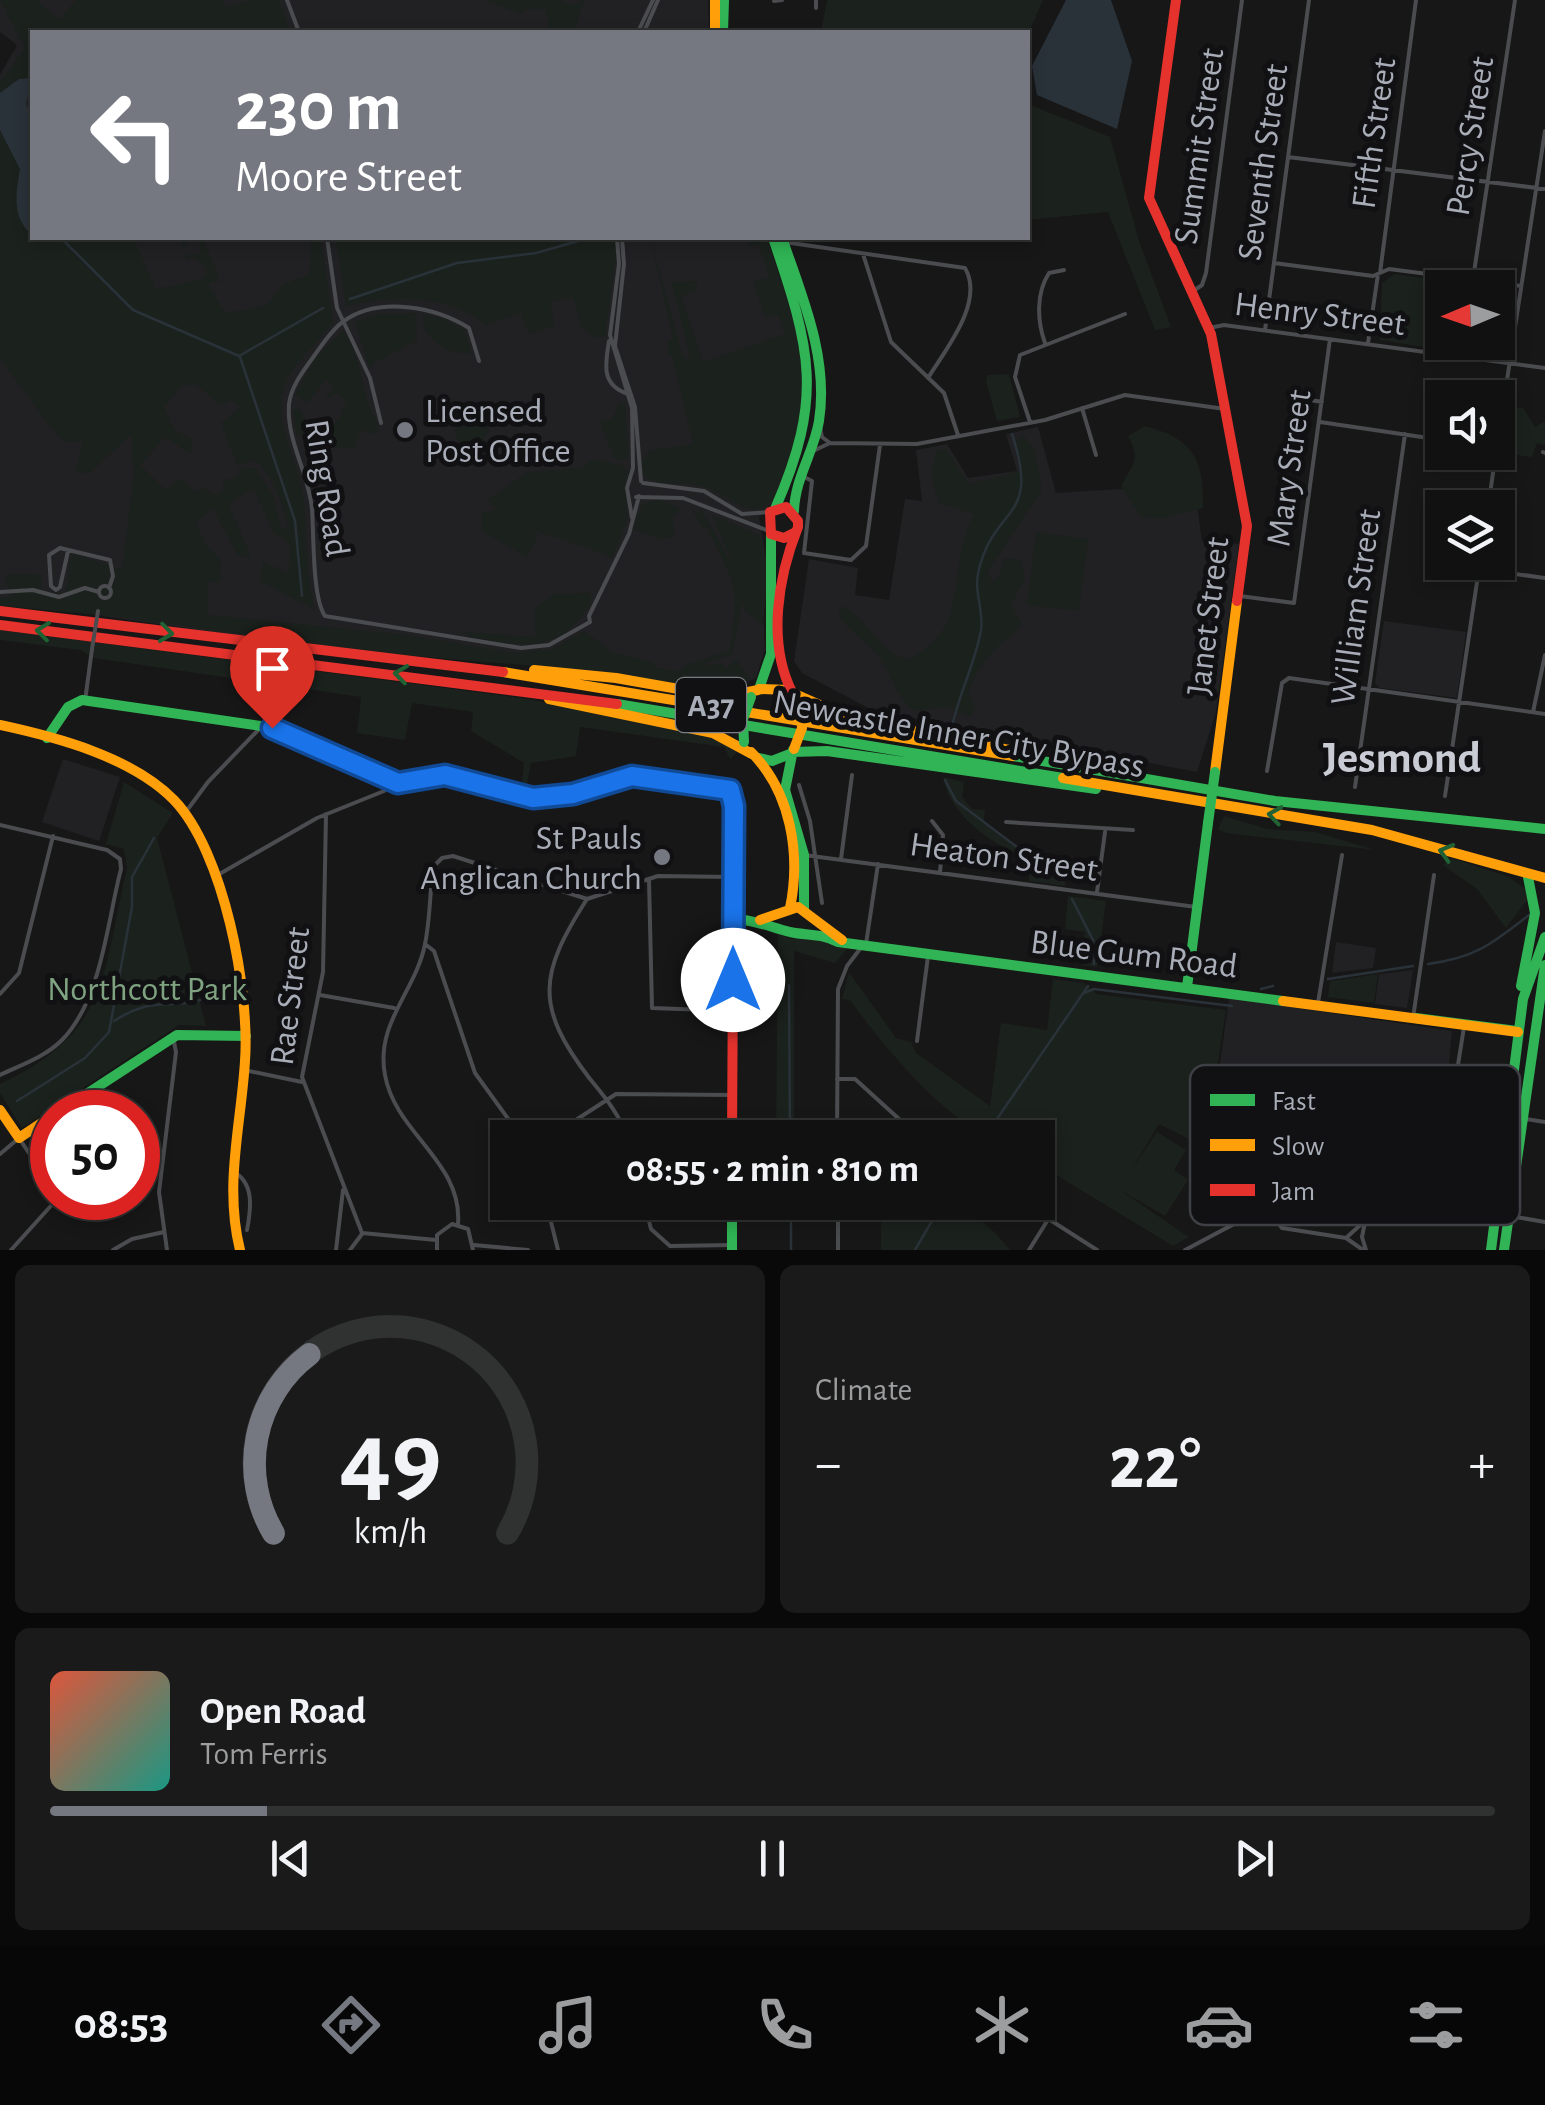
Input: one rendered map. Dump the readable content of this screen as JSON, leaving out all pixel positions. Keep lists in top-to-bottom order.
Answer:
{
  "streets": {
    "main road": [
      "Janet Street",
      "A37",
      "Newcastle Inner City Bypass",
      "Blue Gum Road"
    ],
    "street": [
      "Fifth Street",
      "Percy Street",
      "Summit Street",
      "Seventh Street",
      "Henry Street",
      "Mary Street",
      "Ring Road",
      "William Street",
      "Heaton Street",
      "Rae Street"
    ]
  },
  "crossings": [
    ["Fifth Street", "Henry Street"],
    ["Summit Street", "Janet Street"],
    ["Seventh Street", "Henry Street"],
    ["Henry Street", "Mary Street"],
    ["Henry Street", "Janet Street"],
    ["Mary Street", "Janet Street"],
    ["Janet Street", "Heaton Street"],
    ["Janet Street", "Blue Gum Road"],
    ["A37", "Newcastle Inner City Bypass"]
  ],
  "districts": ["Jesmond"],
  "parks": ["Northcott Park"],
  "places": ["Licensed Post Office", "St Pauls Anglican Church"],
  "legend": ["Fast", "Slow", "Jam"],
  "north": "left",
  "page": {
    "turn": ["230 m", "Moore Street"],
    "limit": "50",
    "trip": "08:55 · 2 min · 810 m",
    "tile": "Climate",
    "heat": ["−", "22°", "+"],
    "song": ["Open Road", "Tom Ferris"],
    "tabs": "08:53",
    "gauge": ["49", "km/h"]
  }
}
